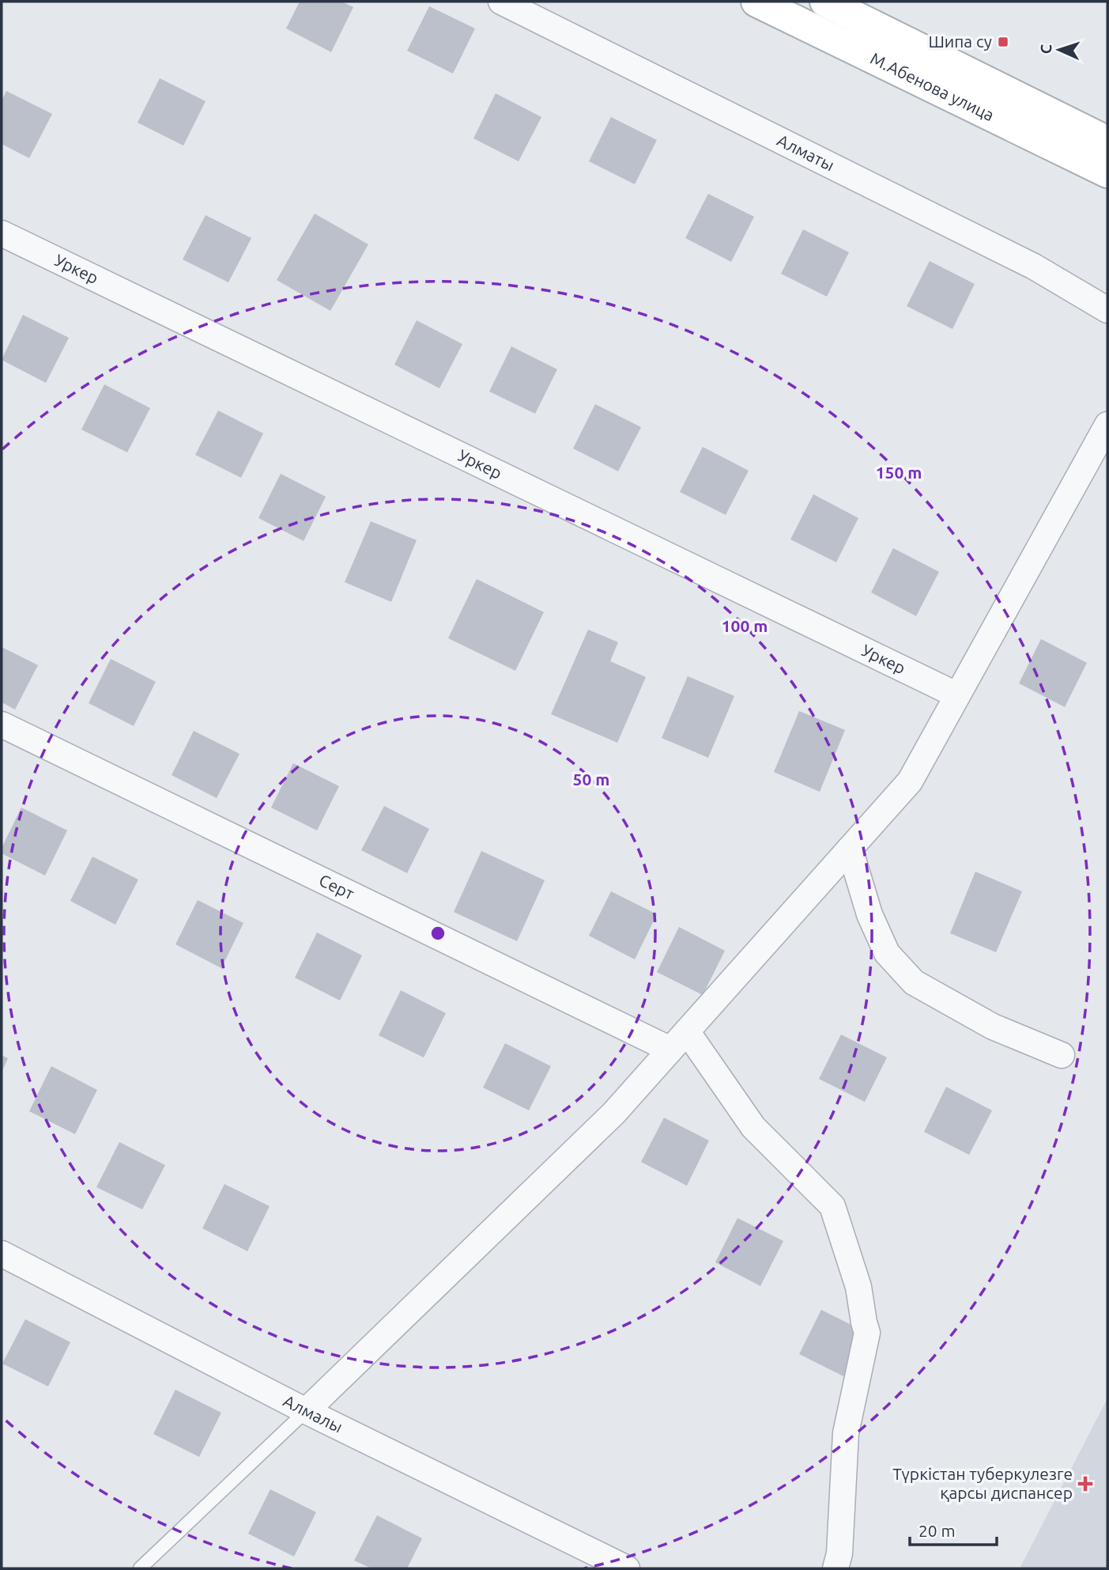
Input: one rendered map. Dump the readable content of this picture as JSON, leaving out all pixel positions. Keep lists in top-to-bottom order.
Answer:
{
  "streets": {
    "main road": ["М.Абенова улица"],
    "street": [
      "Алматы",
      "Уркер",
      "Серт",
      "Алмалы"
    ]
  },
  "places": {
    "transit": ["Шипа су"],
    "health": ["Түркістан туберкулезге қарсы диспансер"]
  },
  "scale_bar": "20 m",
  "north": "left",
  "rings": ["150 m", "100 m", "50 m"]
}
